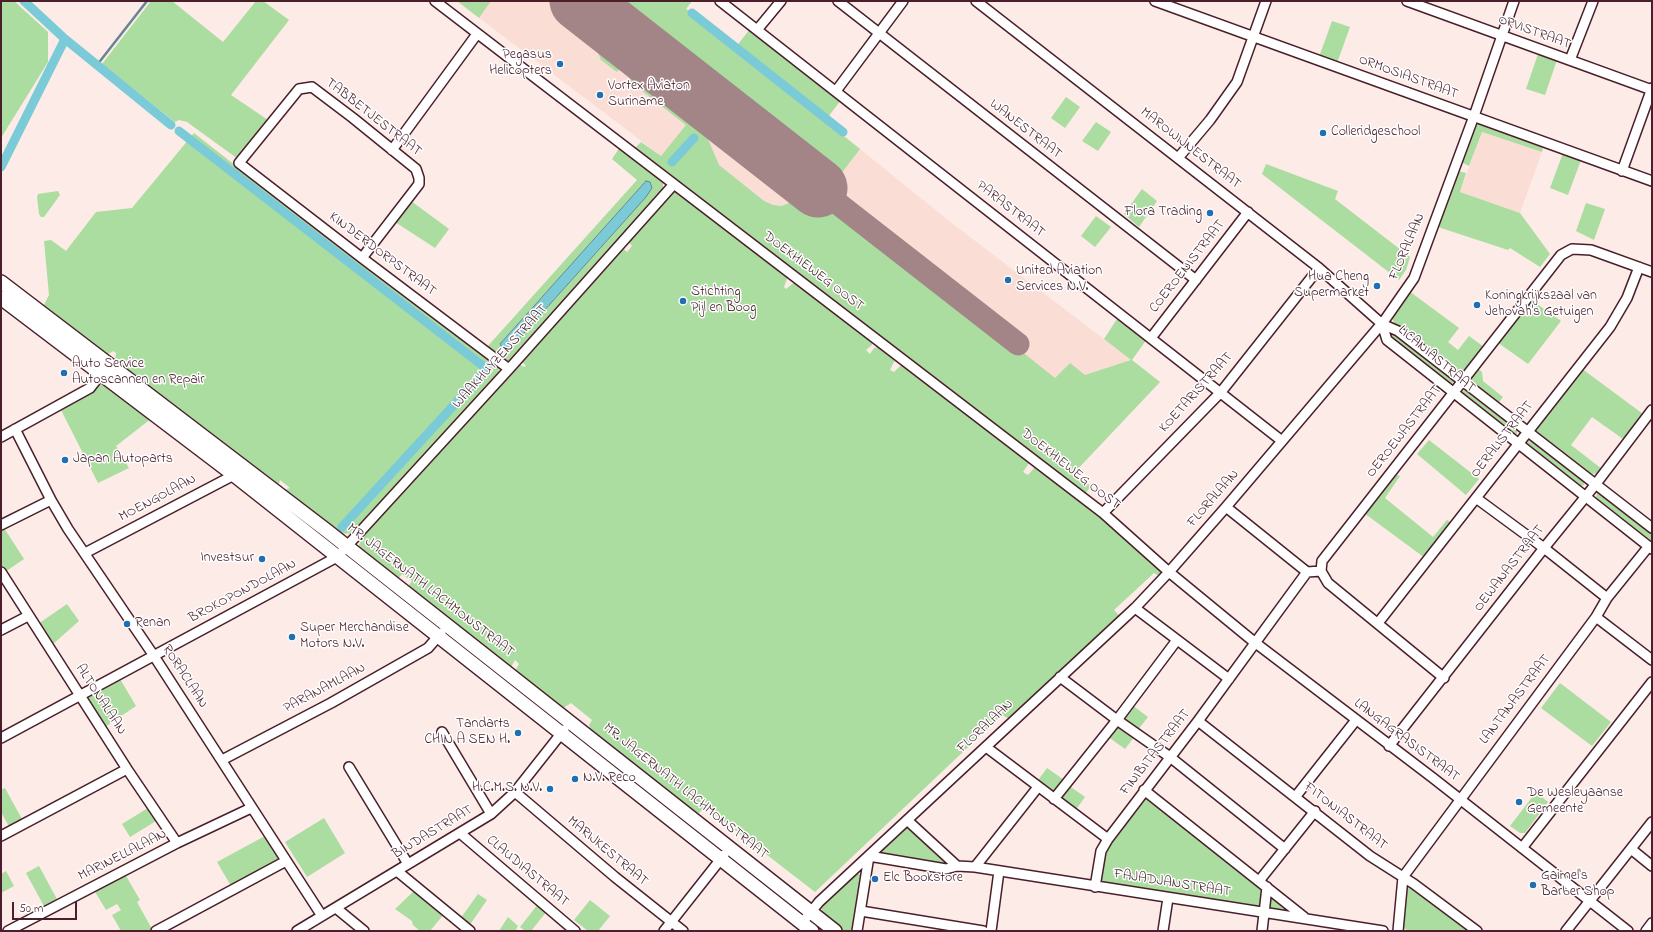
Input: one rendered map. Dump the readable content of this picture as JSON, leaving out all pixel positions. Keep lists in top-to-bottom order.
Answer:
{
  "streets": {
    "main road": ["MR. JAGERNATH LACHMONSTRAAT"],
    "street": [
      "ORVISTRAAT",
      "ORMOSIASTRAAT",
      "TABBETJESTRAAT",
      "WANESTRAAT",
      "MAROWIJNESTRAAT",
      "PARASTRAAT",
      "FLORALAAN",
      "KINDERDORPSTRAAT",
      "COEROENISTRAAT",
      "DOEKHIEWEG OOST",
      "WAAKHUYZENSTRAAT",
      "LICANIASTRAAT",
      "KOETARISTRAAT",
      "OEROEWASTRAAT",
      "OERALISTRAAT",
      "MOENGOLAAN",
      "OEWANASTRAAT",
      "BROKOPONDOLAAN",
      "RORACLAAN",
      "PARANAMLAAN",
      "ALTONALAAN",
      "LANTANASTRAAT",
      "LANGAGRASISTRAAT",
      "FINIBITASTRAAT",
      "FITONIASTRAAT",
      "BINDASTRAAT",
      "MARIJKESTRAAT",
      "MARINELLALAAN",
      "CLAUDIASTRAAT",
      "FAJADJANSTRAAT"
    ]
  },
  "crossings": [
    ["ORVISTRAAT", "FLORALAAN"],
    ["ORMOSIASTRAAT", "FLORALAAN"],
    ["TABBETJESTRAAT", "KINDERDORPSTRAAT"],
    ["WANESTRAAT", "COEROENISTRAAT"],
    ["MAROWIJNESTRAAT", "FLORALAAN"],
    ["MAROWIJNESTRAAT", "COEROENISTRAAT"],
    ["MAROWIJNESTRAAT", "LICANIASTRAAT"],
    ["MAROWIJNESTRAAT", "KOETARISTRAAT"],
    ["PARASTRAAT", "FLORALAAN"],
    ["PARASTRAAT", "COEROENISTRAAT"],
    ["PARASTRAAT", "KOETARISTRAAT"],
    ["FLORALAAN", "DOEKHIEWEG OOST"],
    ["FLORALAAN", "LICANIASTRAAT"],
    ["FLORALAAN", "MR. JAGERNATH LACHMONSTRAAT"],
    ["FLORALAAN", "LANGAGRASISTRAAT"],
    ["FLORALAAN", "FAJADJANSTRAAT"],
    ["KINDERDORPSTRAAT", "WAAKHUYZENSTRAAT"],
    ["DOEKHIEWEG OOST", "WAAKHUYZENSTRAAT"],
    ["DOEKHIEWEG OOST", "KOETARISTRAAT"],
    ["DOEKHIEWEG OOST", "LANGAGRASISTRAAT"],
    ["WAAKHUYZENSTRAAT", "MR. JAGERNATH LACHMONSTRAAT"],
    ["WAAKHUYZENSTRAAT", "BROKOPONDOLAAN"],
    ["LICANIASTRAAT", "OEROEWASTRAAT"],
    ["LICANIASTRAAT", "OERALISTRAAT"],
    ["LICANIASTRAAT", "OEWANASTRAAT"],
    ["LICANIASTRAAT", "LANTANASTRAAT"],
    ["OEROEWASTRAAT", "OERALISTRAAT"],
    ["MOENGOLAAN", "MR. JAGERNATH LACHMONSTRAAT"],
    ["MOENGOLAAN", "RORACLAAN"],
    ["OEWANASTRAAT", "LANGAGRASISTRAAT"],
    ["MR. JAGERNATH LACHMONSTRAAT", "BROKOPONDOLAAN"],
    ["MR. JAGERNATH LACHMONSTRAAT", "PARANAMLAAN"],
    ["MR. JAGERNATH LACHMONSTRAAT", "BINDASTRAAT"],
    ["BROKOPONDOLAAN", "RORACLAAN"],
    ["BROKOPONDOLAAN", "ALTONALAAN"],
    ["RORACLAAN", "PARANAMLAAN"],
    ["RORACLAAN", "BINDASTRAAT"],
    ["RORACLAAN", "MARINELLALAAN"],
    ["ALTONALAAN", "MARINELLALAAN"],
    ["LANTANASTRAAT", "LANGAGRASISTRAAT"],
    ["LANTANASTRAAT", "FITONIASTRAAT"],
    ["LANGAGRASISTRAAT", "FINIBITASTRAAT"],
    ["FINIBITASTRAAT", "FITONIASTRAAT"],
    ["FINIBITASTRAAT", "FAJADJANSTRAAT"],
    ["BINDASTRAAT", "MARIJKESTRAAT"],
    ["BINDASTRAAT", "CLAUDIASTRAAT"]
  ],
  "places": [
    "Pegasus Helicopters",
    "Vortex Aviaton Suriname",
    "Colleridgeschool",
    "Flora Trading",
    "United Aviation Services N.V.",
    "Hua Cheng Supermarket",
    "Stichting Pijl en Boog",
    "Koningkrijkszaal van Jehovah's Getuigen",
    "Auto Service Autoscannen en Repair",
    "Japan Autoparts",
    "Investsur",
    "Renan",
    "Super Merchandise Motors N.V.",
    "Tandarts CHIN A SEN H.",
    "N.V. Reco",
    "H.C.M.S. N.V.",
    "De Wesleyaanse Gemeente",
    "Elc Bookstore",
    "Gaimel's Barber Shop"
  ],
  "scale_bar": "50 m"
}
